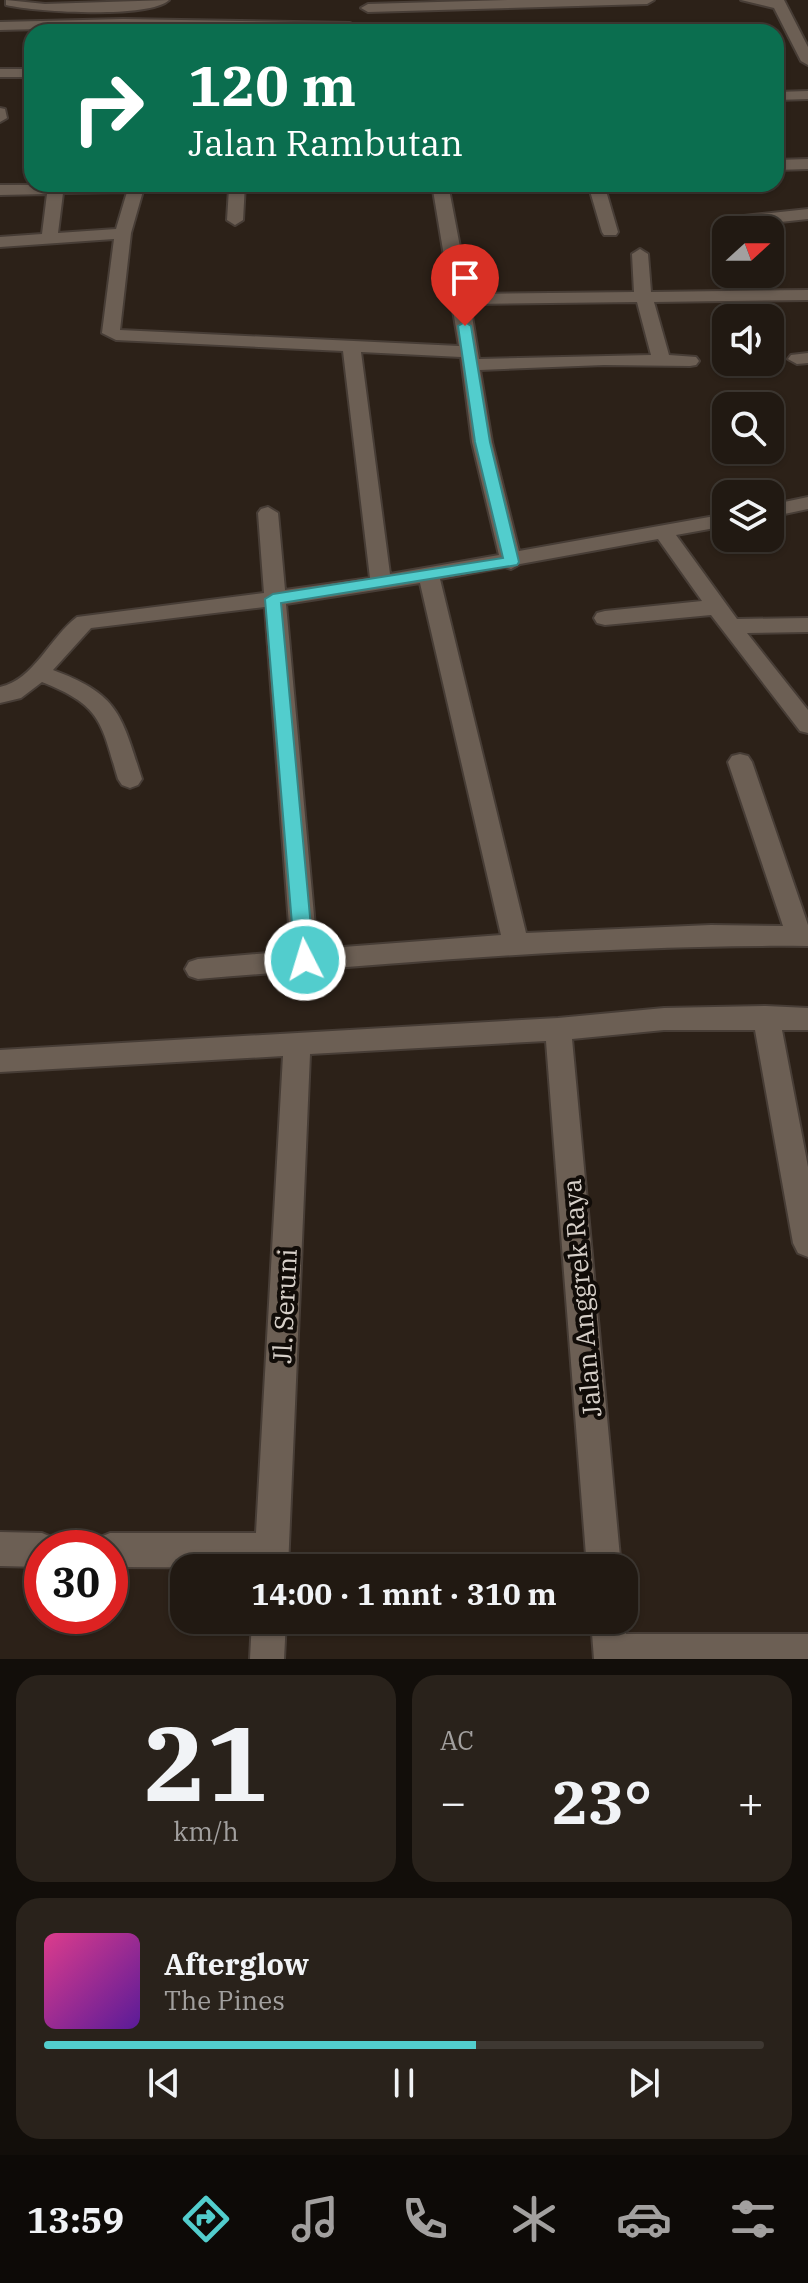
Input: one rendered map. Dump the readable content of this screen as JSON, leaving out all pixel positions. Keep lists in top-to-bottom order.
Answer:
{
  "streets": {
    "street": ["Jalan Anggrek Raya", "Jl. Seruni"]
  },
  "north": "right",
  "page": {
    "turn": ["120 m", "Jalan Rambutan"],
    "limit": "30",
    "trip": "14:00 · 1 mnt · 310 m",
    "tile": [
      ["21", "km/h"],
      "AC"
    ],
    "heat": ["−", "23°", "+"],
    "song": ["Afterglow", "The Pines"],
    "tabs": "13:59"
  }
}
